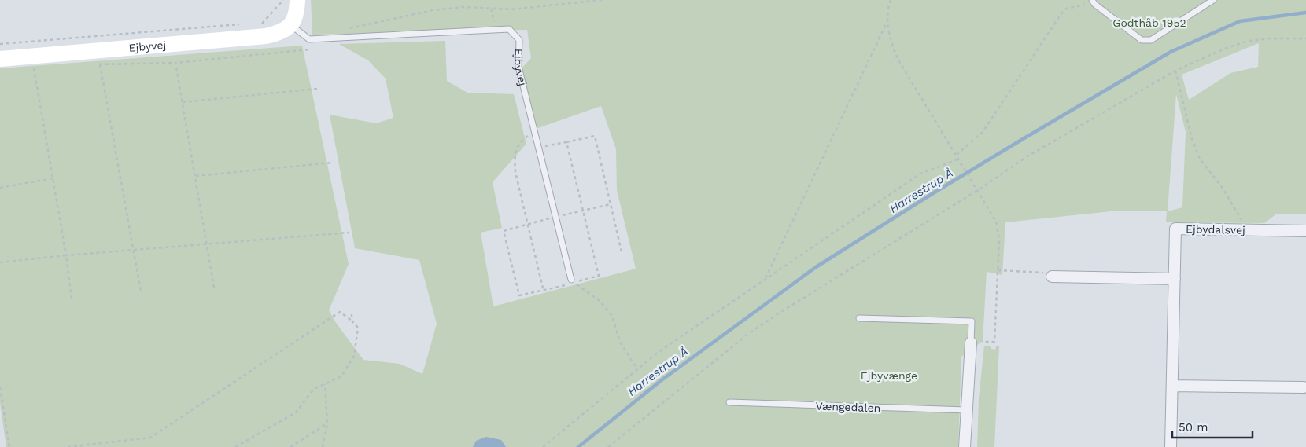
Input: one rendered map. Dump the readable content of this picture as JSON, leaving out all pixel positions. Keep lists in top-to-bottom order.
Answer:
{
  "streets": {
    "street": ["Ejbyvej", "Ejbydalsvej"],
    "lane": ["Vængedalen"]
  },
  "water": ["Harrestrup Å"],
  "parks": ["Godthåb 1952", "Ejbyvænge"],
  "scale_bar": "50 m"
}
